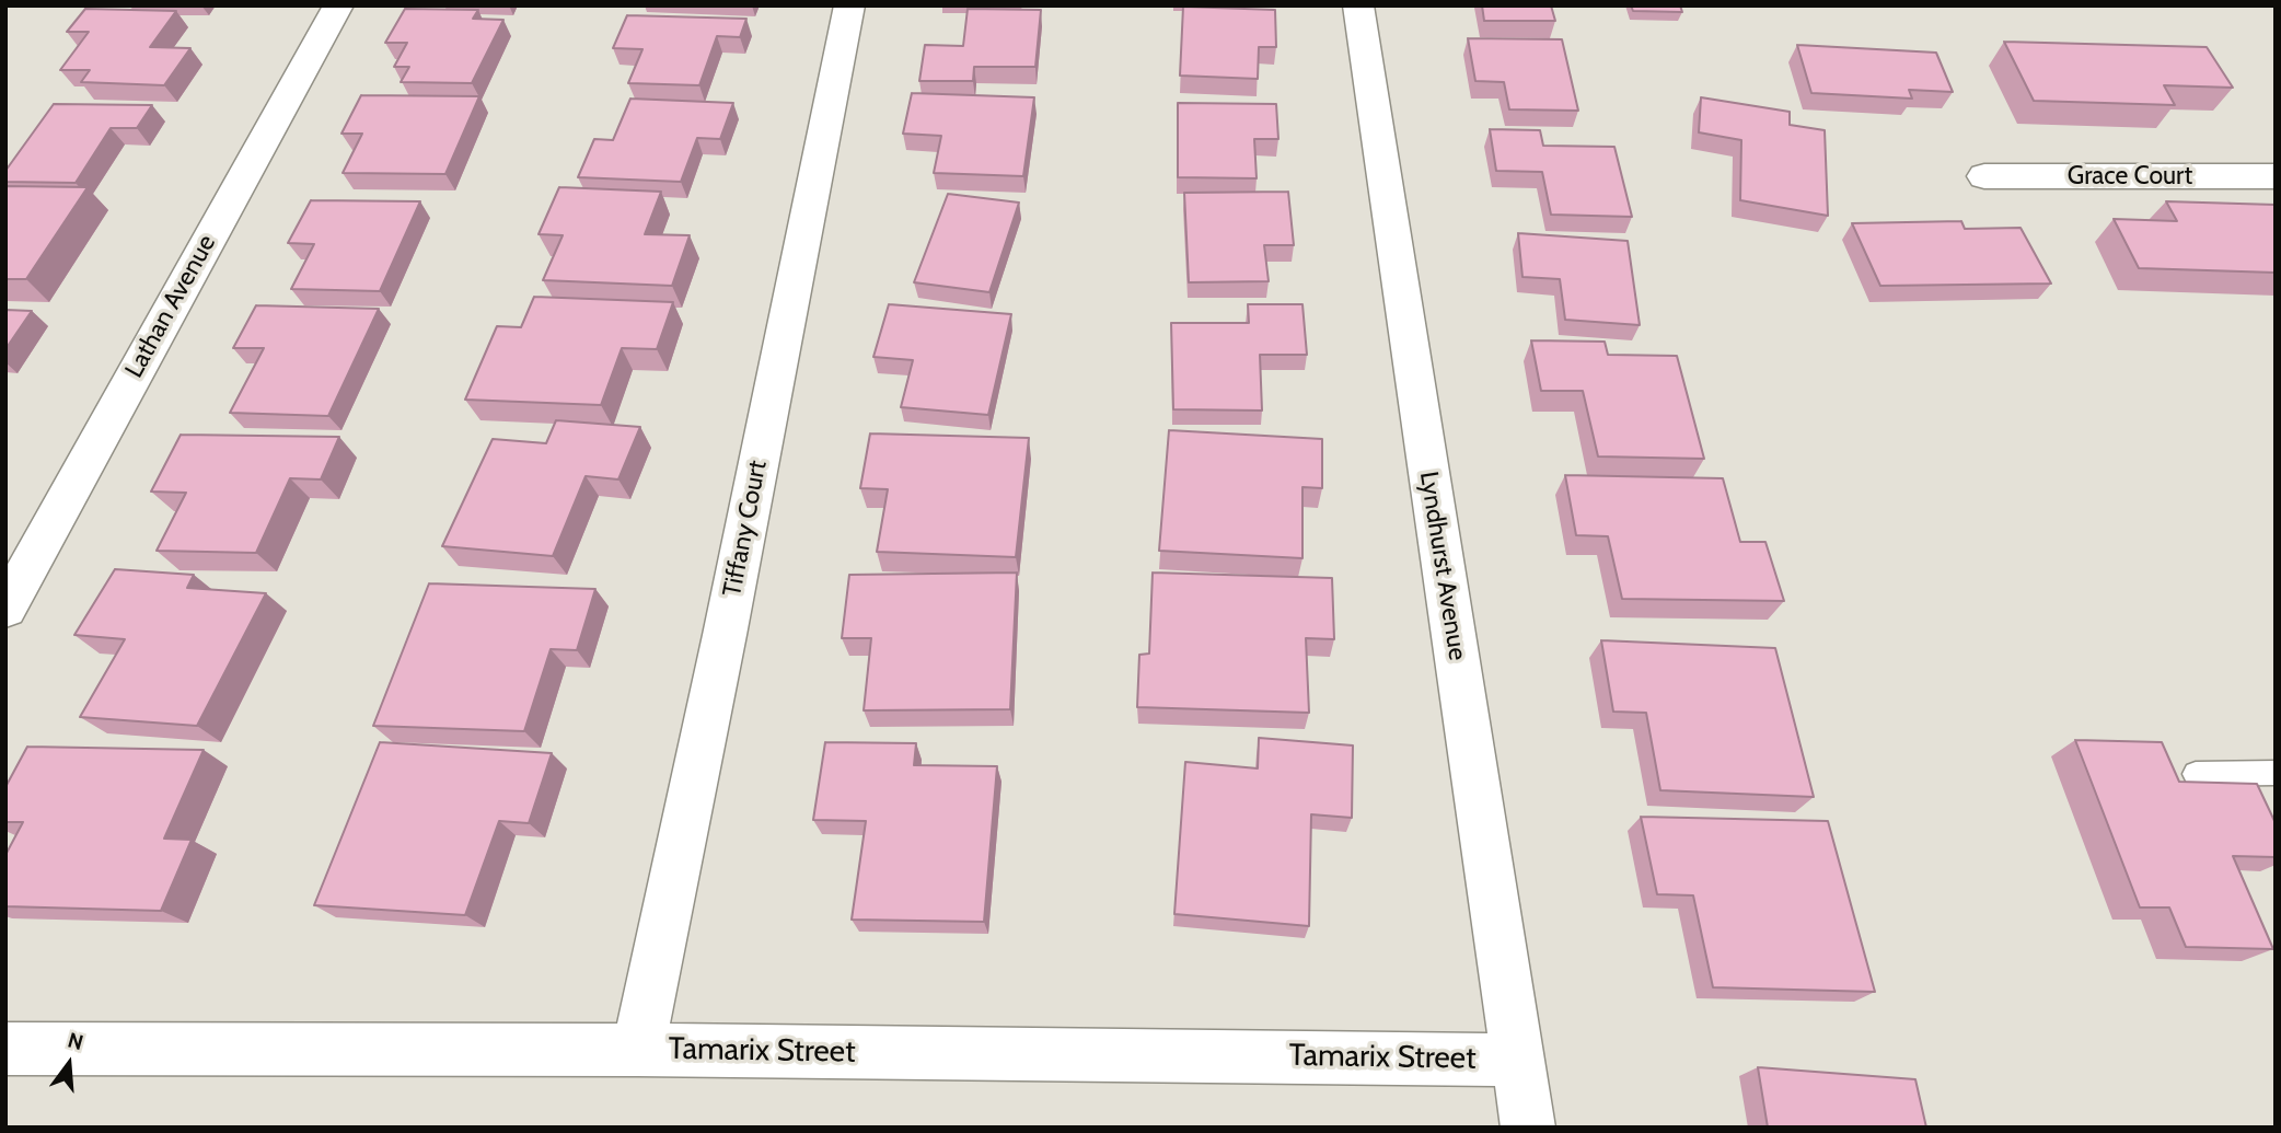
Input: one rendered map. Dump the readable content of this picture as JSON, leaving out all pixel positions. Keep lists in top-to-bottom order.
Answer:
{
  "streets": {
    "street": [
      "Grace Court",
      "Lathan Avenue",
      "Tiffany Court",
      "Lyndhurst Avenue",
      "Tamarix Street"
    ]
  },
  "crossings": [
    ["Tiffany Court", "Tamarix Street"],
    ["Lyndhurst Avenue", "Tamarix Street"]
  ],
  "north": "top"
}
